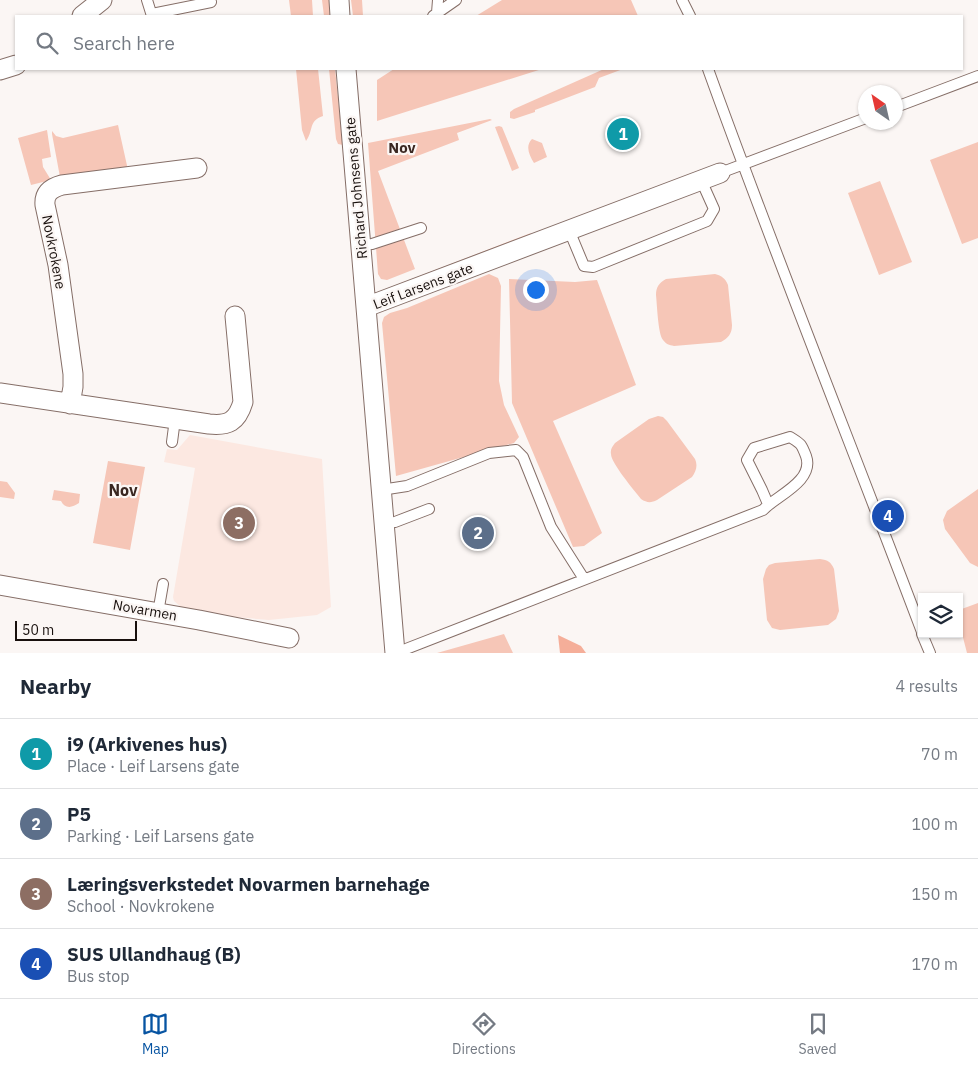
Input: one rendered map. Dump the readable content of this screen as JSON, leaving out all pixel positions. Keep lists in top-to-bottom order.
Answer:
{
  "streets": {
    "street": [
      "Richard Johnsens gate",
      "Novkrokene",
      "Leif Larsens gate",
      "Novarmen"
    ]
  },
  "crossings": [
    ["Richard Johnsens gate", "Leif Larsens gate"]
  ],
  "districts": ["Nov", "Nov"],
  "scale_bar": "50 m",
  "north": "top left",
  "page": {
    "search": "Search here",
    "pins": [
      "1",
      "4",
      "3",
      "2"
    ],
    "scale": "50 m",
    "heading": ["Nearby", "4 results"],
    "list": [
      {
        "mark": "1",
        "name": "i9 (Arkivenes hus)",
        "note": "Place · Leif Larsens gate",
        "value": "70 m"
      },
      {
        "mark": "2",
        "name": "P5",
        "note": "Parking · Leif Larsens gate",
        "value": "100 m"
      },
      {
        "mark": "3",
        "name": "Læringsverkstedet Novarmen barnehage",
        "note": "School · Novkrokene",
        "value": "150 m"
      },
      {
        "mark": "4",
        "name": "SUS Ullandhaug (B)",
        "note": "Bus stop",
        "value": "170 m"
      }
    ],
    "nav": ["Map", "Directions", "Saved"]
  }
}
